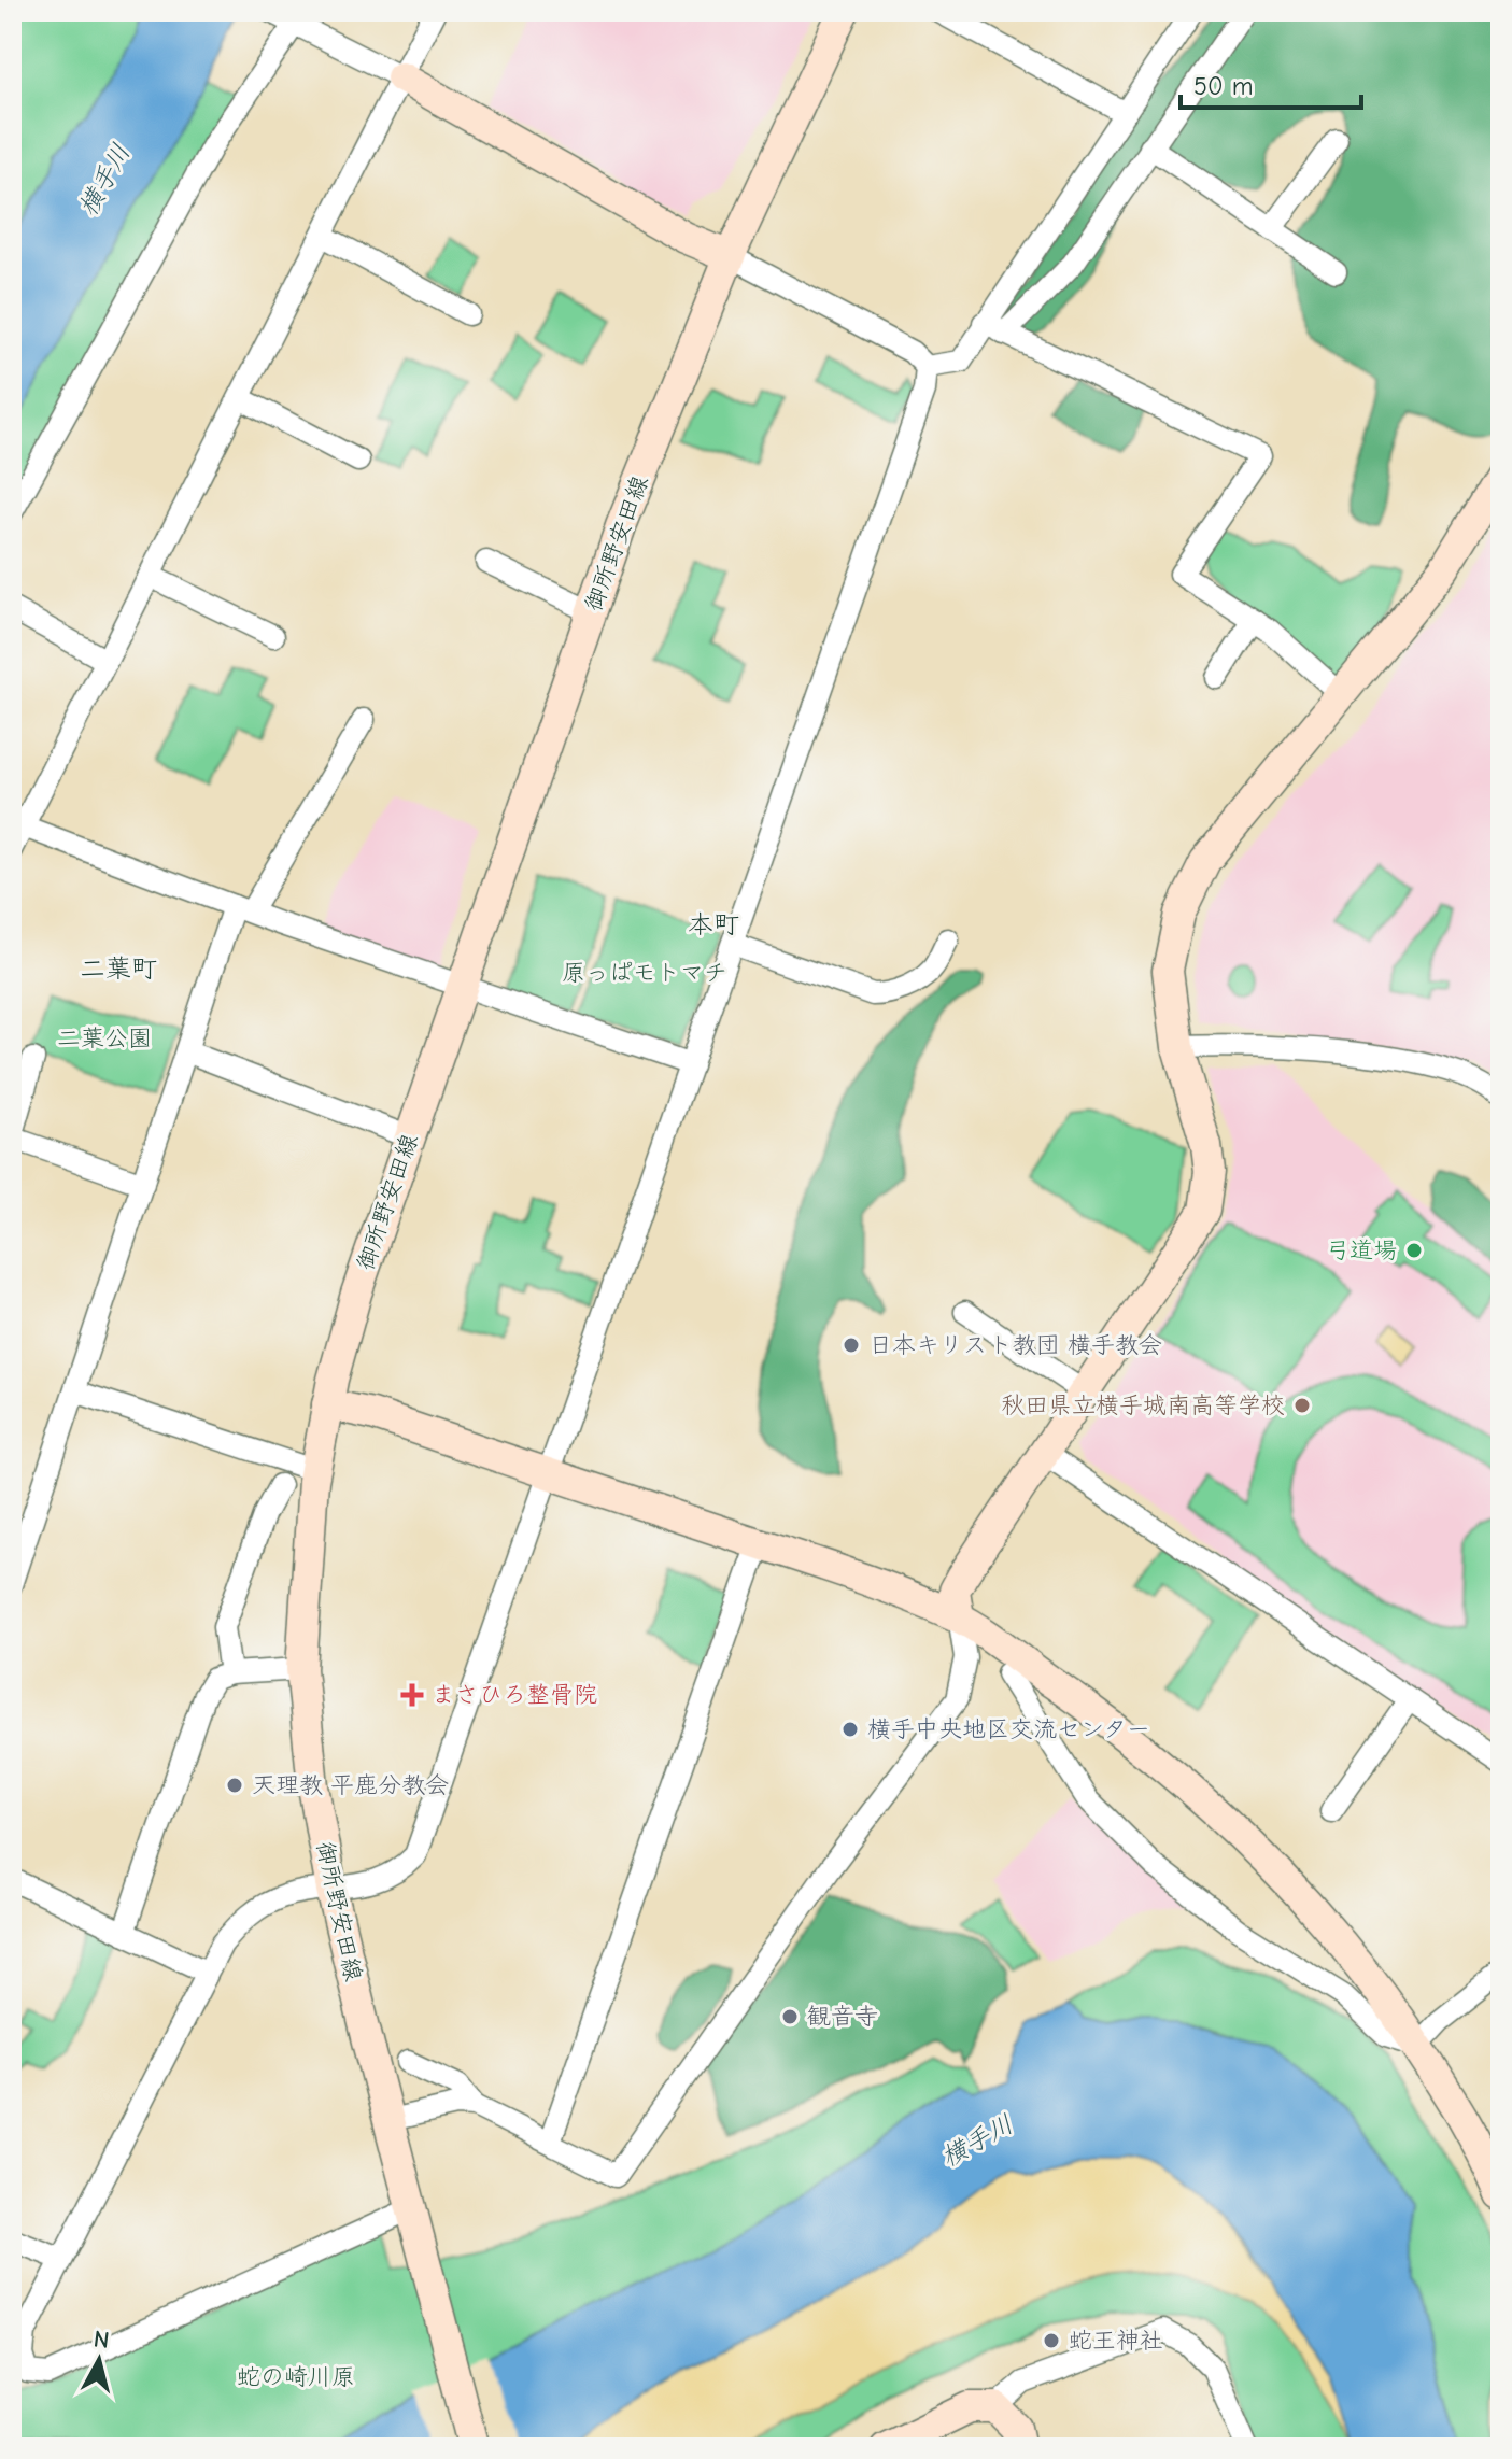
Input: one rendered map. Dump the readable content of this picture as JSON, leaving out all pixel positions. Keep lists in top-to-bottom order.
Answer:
{
  "streets": {
    "street": ["御所野安田線"]
  },
  "districts": ["本町", "二葉町"],
  "water": ["横手川"],
  "parks": ["原っぱモトマチ", "二葉公園", "蛇の崎川原"],
  "places": {
    "other": [
      "弓道場",
      "日本キリスト教団 横手教会",
      "秋田県立横手城南高等学校",
      "横手中央地区交流センター",
      "天理教 平鹿分教会",
      "観音寺",
      "蛇王神社"
    ],
    "health": ["まさひろ整骨院"]
  },
  "scale_bar": "50 m",
  "north": "top"
}
